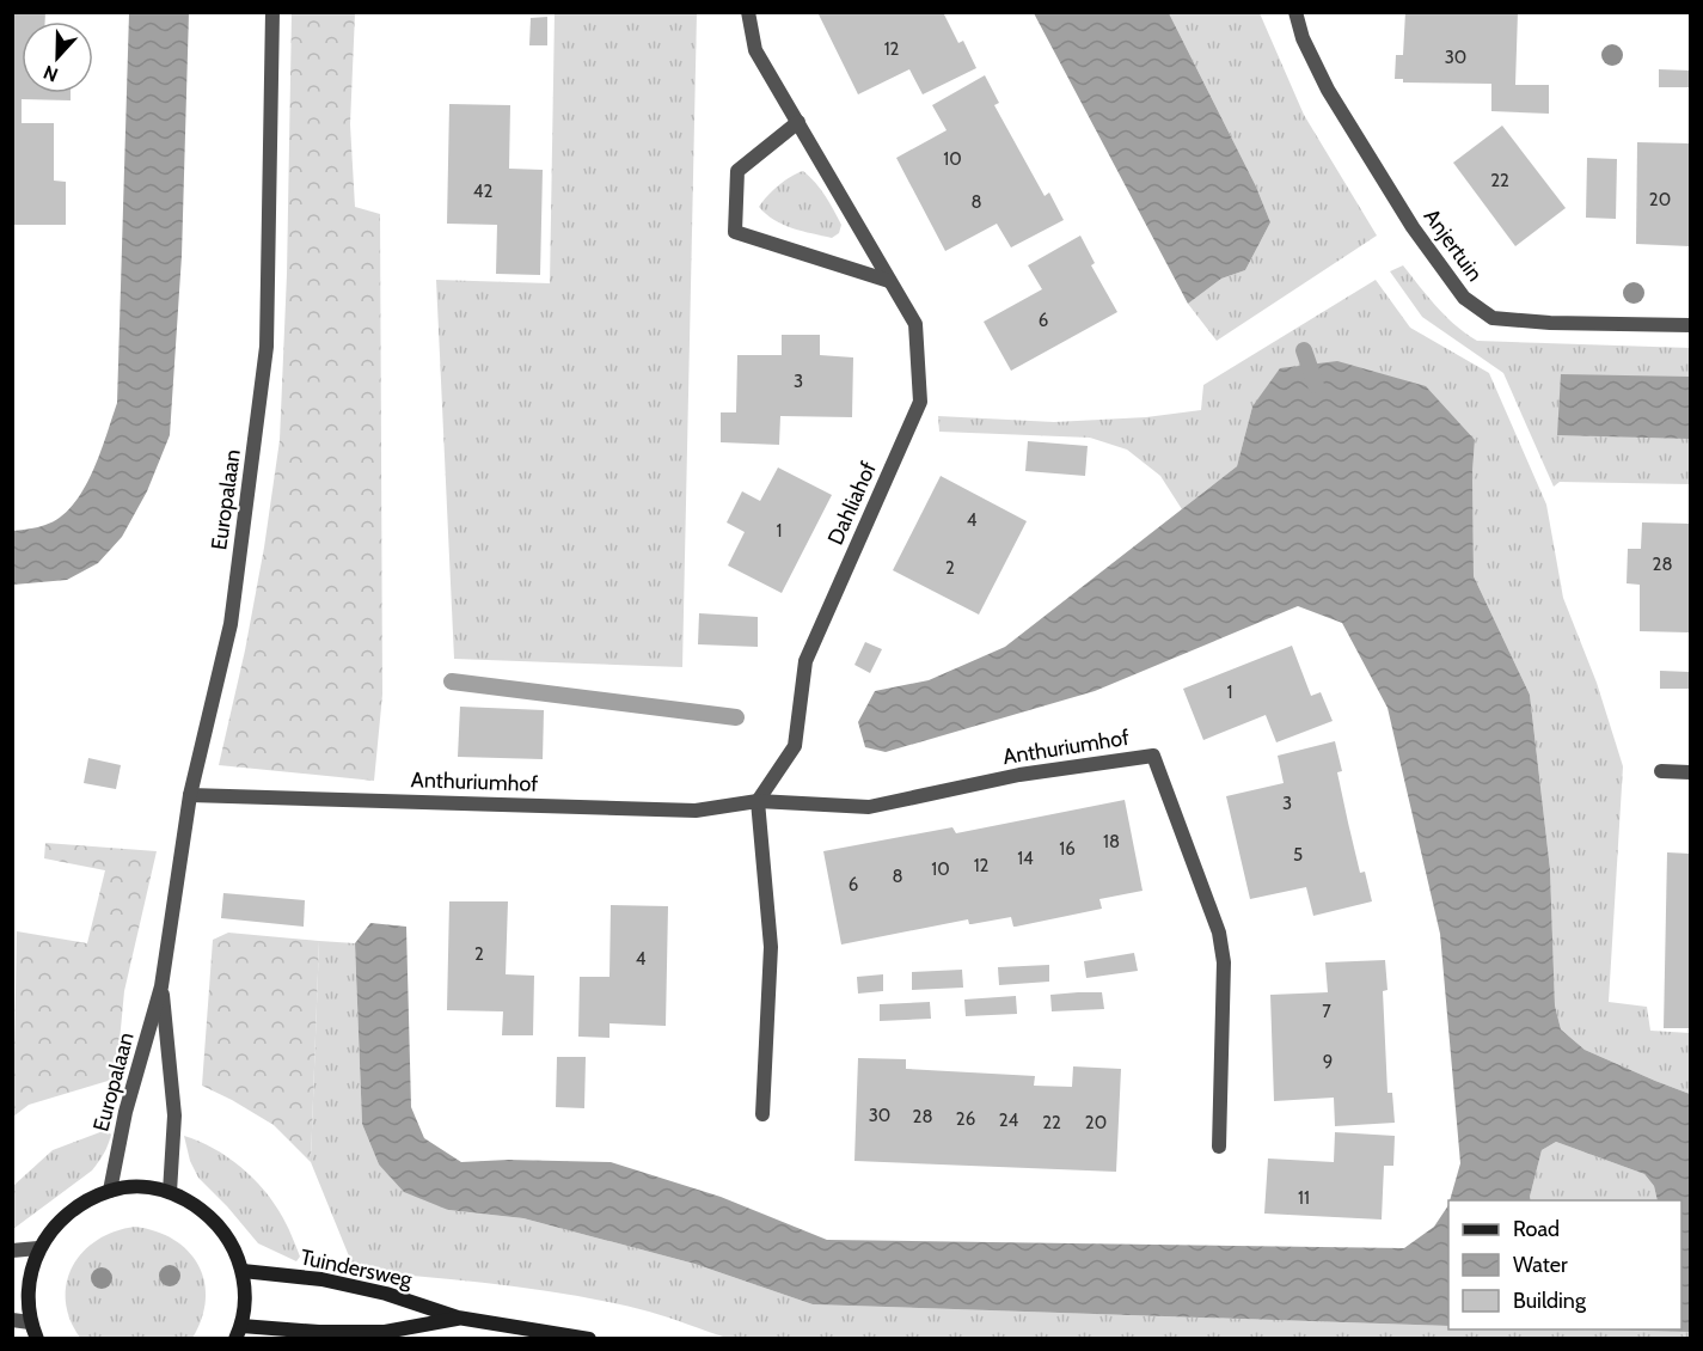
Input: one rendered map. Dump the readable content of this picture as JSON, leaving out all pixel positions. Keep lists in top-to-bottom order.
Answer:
{
  "streets": {
    "main road": ["Tuindersweg"],
    "street": [
      "Anjertuin",
      "Europalaan",
      "Dahliahof",
      "Anthuriumhof"
    ]
  },
  "crossings": [
    ["Europalaan", "Anthuriumhof"],
    ["Dahliahof", "Anthuriumhof"]
  ],
  "house_numbers": [
    "12",
    "30",
    "10",
    "22",
    "42",
    "20",
    "8",
    "6",
    "3",
    "4",
    "1",
    "28",
    "2",
    "1",
    "3",
    "18",
    "16",
    "5",
    "14",
    "12",
    "10",
    "8",
    "6",
    "2",
    "4",
    "7",
    "9",
    "30",
    "28",
    "26",
    "24",
    "22",
    "20",
    "11"
  ],
  "legend": ["Road", "Water", "Building"],
  "north": "bottom"
}
